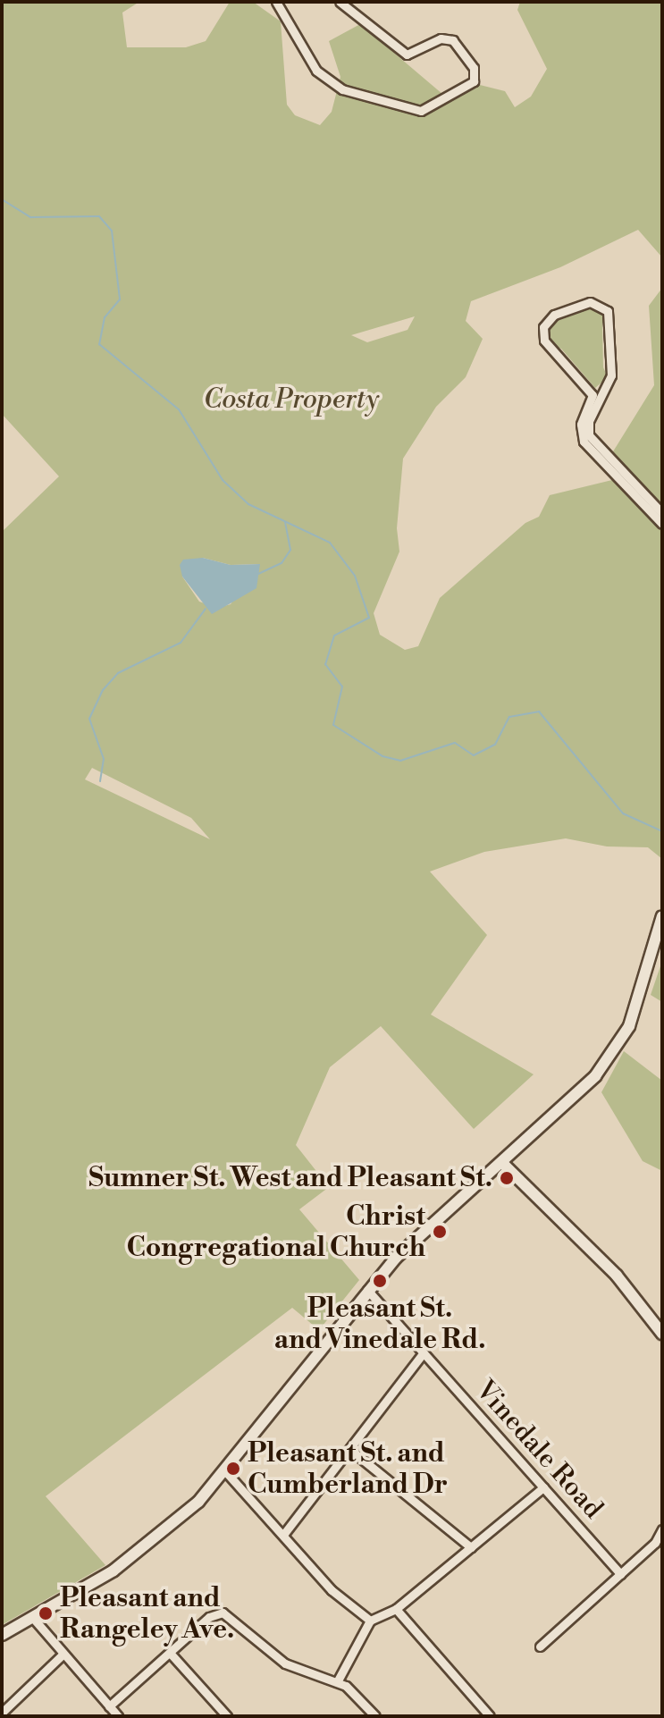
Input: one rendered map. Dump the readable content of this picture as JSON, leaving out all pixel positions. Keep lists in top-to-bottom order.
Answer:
{
  "streets": {
    "street": ["Vinedale Road"]
  },
  "parks": ["Costa Property"],
  "places": [
    "Sumner St. West and Pleasant St.",
    "Christ Congregational Church",
    "Pleasant St. and Vinedale Rd.",
    "Pleasant St. and Cumberland Dr",
    "Pleasant and Rangeley Ave."
  ]
}
